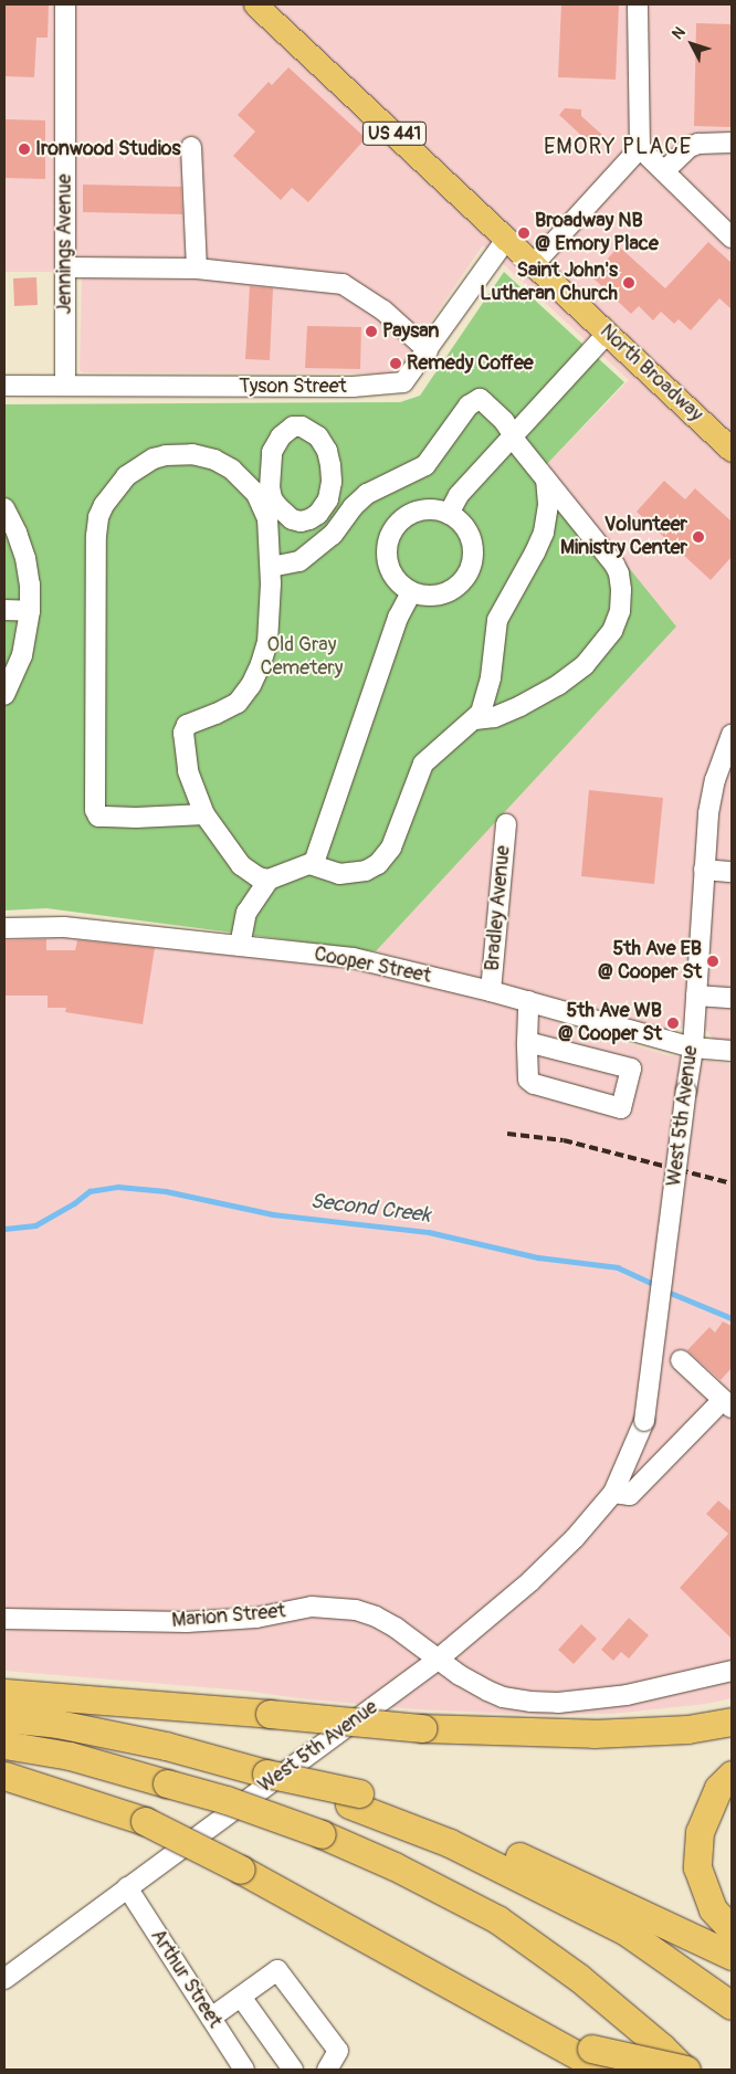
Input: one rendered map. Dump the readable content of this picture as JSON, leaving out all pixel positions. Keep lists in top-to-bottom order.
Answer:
{
  "streets": {
    "main road": ["US 441", "North Broadway"],
    "street": [
      "Jennings Avenue",
      "Tyson Street",
      "Bradley Avenue",
      "Cooper Street",
      "West 5th Avenue",
      "Marion Street",
      "Arthur Street"
    ]
  },
  "crossings": [
    ["Jennings Avenue", "Tyson Street"],
    ["North Broadway", "Tyson Street"],
    ["Bradley Avenue", "Cooper Street"],
    ["Cooper Street", "West 5th Avenue"],
    ["West 5th Avenue", "Marion Street"],
    ["West 5th Avenue", "Arthur Street"]
  ],
  "districts": ["EMORY PLACE"],
  "water": ["Second Creek"],
  "parks": ["Old Gray Cemetery"],
  "places": [
    "Ironwood Studios",
    "Broadway NB @ Emory Place",
    "Saint John's Lutheran Church",
    "Paysan",
    "Remedy Coffee",
    "Volunteer Ministry Center",
    "5th Ave EB @ Cooper St",
    "5th Ave WB @ Cooper St"
  ],
  "north": "top left"
}
